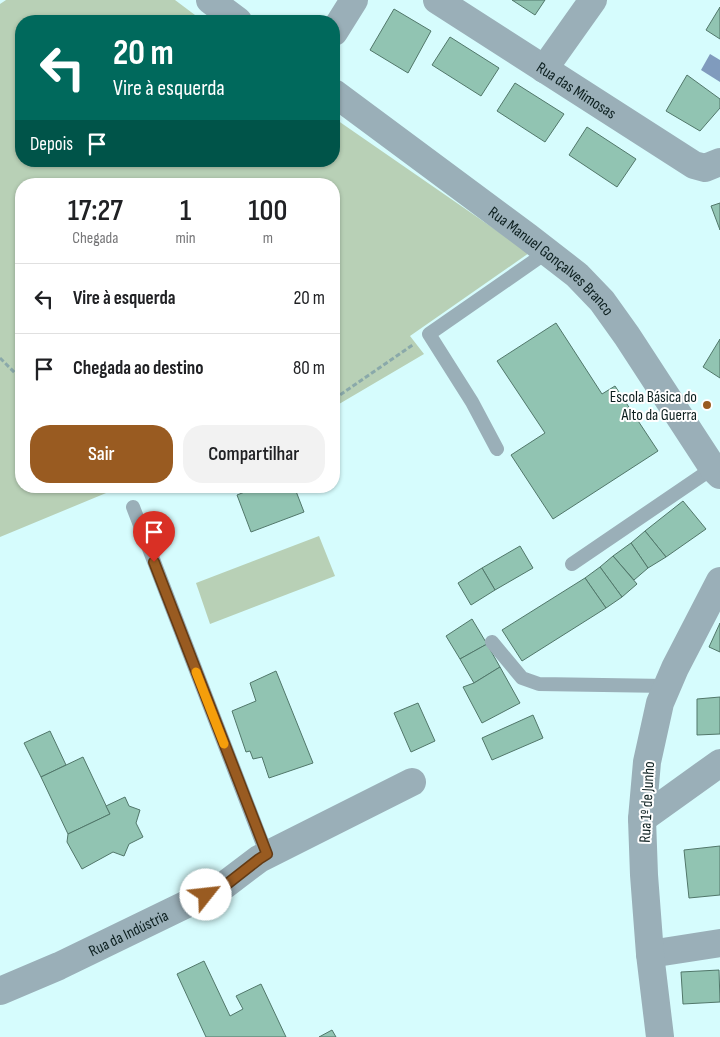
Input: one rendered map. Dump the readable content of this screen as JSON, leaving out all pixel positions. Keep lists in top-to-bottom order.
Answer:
{
  "streets": {
    "street": [
      "Rua das Mimosas",
      "Rua Manuel Gonçalves Branco",
      "Rua 1º de Junho",
      "Rua da Indústria"
    ]
  },
  "places": ["Escola Básica do Alto da Guerra"],
  "page": {
    "turn": ["20 m", "Vire à esquerda"],
    "then": "Depois",
    "eta": [
      "17:27",
      "Chegada",
      "1",
      "min",
      "100",
      "m"
    ],
    "list": [
      {
        "name": "Vire à esquerda",
        "value": "20 m"
      },
      {
        "name": "Chegada ao destino",
        "value": "80 m"
      }
    ],
    "buttons": ["Sair", "Compartilhar"]
  }
}
